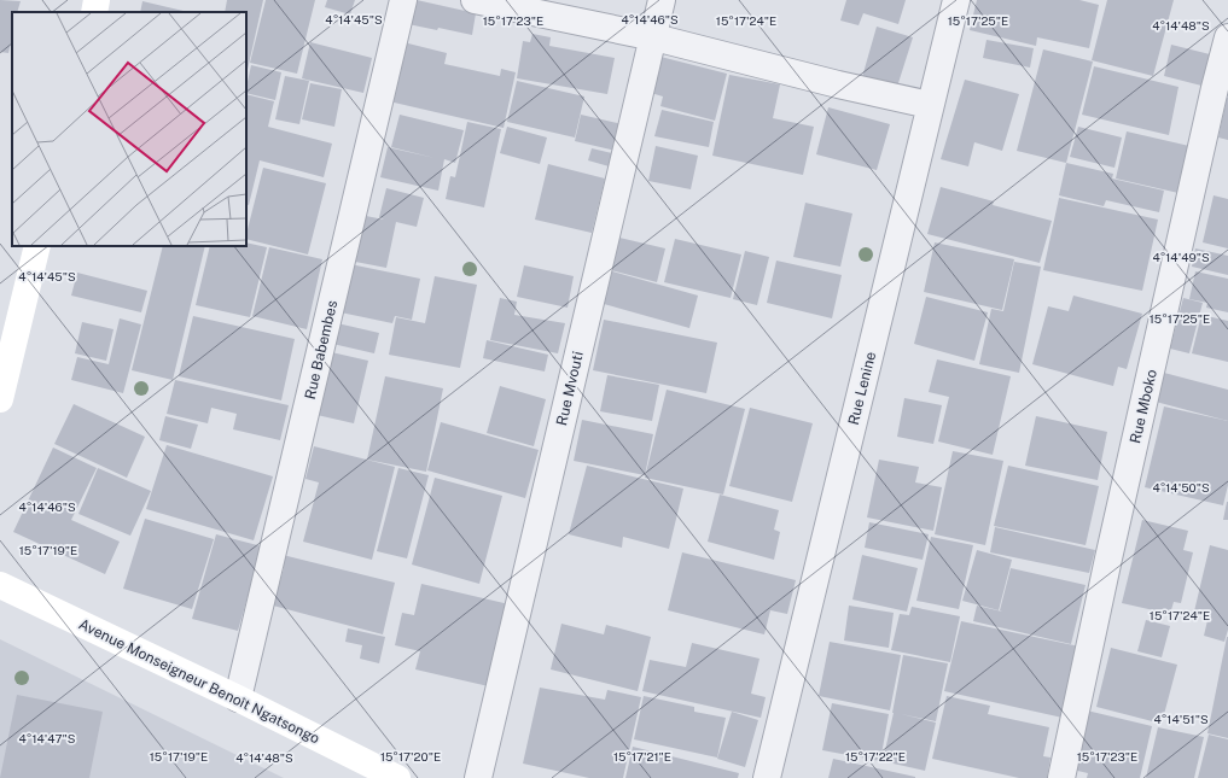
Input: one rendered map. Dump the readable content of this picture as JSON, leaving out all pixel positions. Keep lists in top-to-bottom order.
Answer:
{
  "streets": {
    "street": [
      "Rue Babembes",
      "Rue Mvouti",
      "Rue Lenine",
      "Rue Mboko",
      "Avenue Monseigneur Benoît Ngatsongo"
    ]
  },
  "crossings": [
    ["Rue Babembes", "Avenue Monseigneur Benoît Ngatsongo"]
  ],
  "coordinates": [
    "4°14'45\"S",
    "4°14'46\"S",
    "15°17'23\"E",
    "15°17'24\"E",
    "15°17'25\"E",
    "4°14'48\"S",
    "4°14'49\"S",
    "4°14'50\"S",
    "15°17'19\"E",
    "4°14'51\"S",
    "4°14'47\"S",
    "15°17'20\"E",
    "15°17'21\"E",
    "15°17'22\"E"
  ]
}
